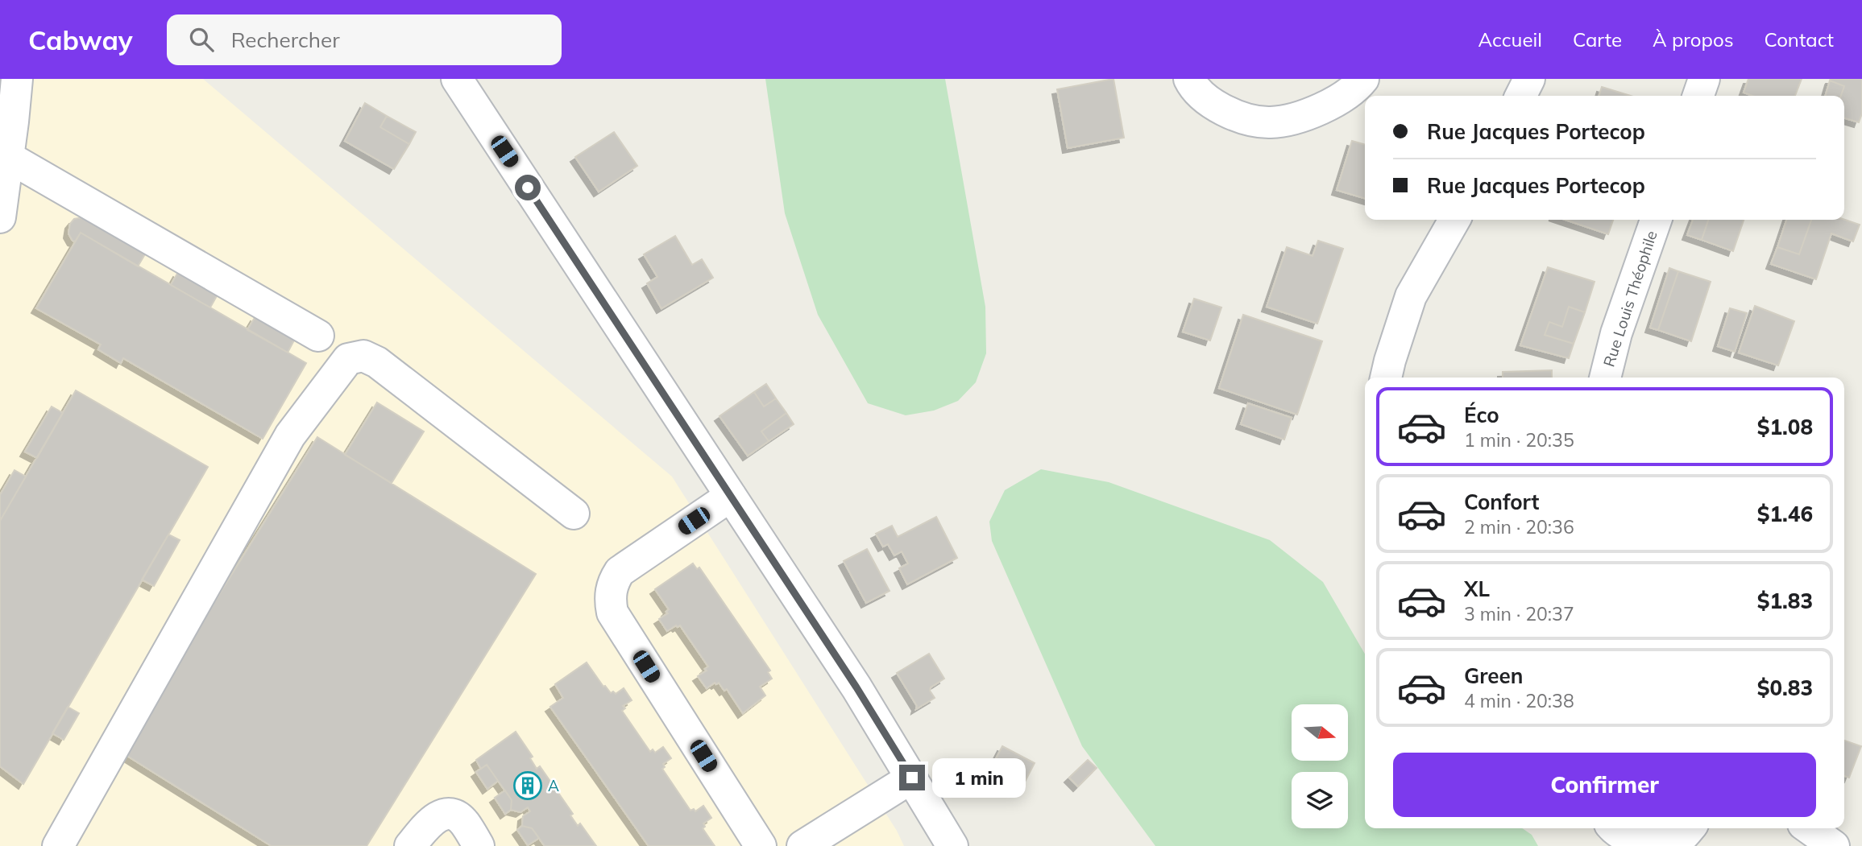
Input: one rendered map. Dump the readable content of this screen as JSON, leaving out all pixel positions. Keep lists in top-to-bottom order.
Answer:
{
  "streets": {
    "street": ["Rue Louis Théophile"]
  },
  "places": {
    "building": ["A"]
  },
  "north": "right",
  "page": {
    "header": "Cabway",
    "search": "Rechercher",
    "nav": [
      "Accueil",
      "Carte",
      "À propos",
      "Contact"
    ],
    "banner": ["Rue Jacques Portecop", "Rue Jacques Portecop"],
    "list": [
      {
        "name": "Éco",
        "note": "1 min · 20:35",
        "value": "$1.08"
      },
      {
        "name": "Confort",
        "note": "2 min · 20:36",
        "value": "$1.46"
      },
      {
        "name": "XL",
        "note": "3 min · 20:37",
        "value": "$1.83"
      },
      {
        "name": "Green",
        "note": "4 min · 20:38",
        "value": "$0.83"
      }
    ],
    "buttons": "Confirmer",
    "bubble": "1 min"
  }
}
